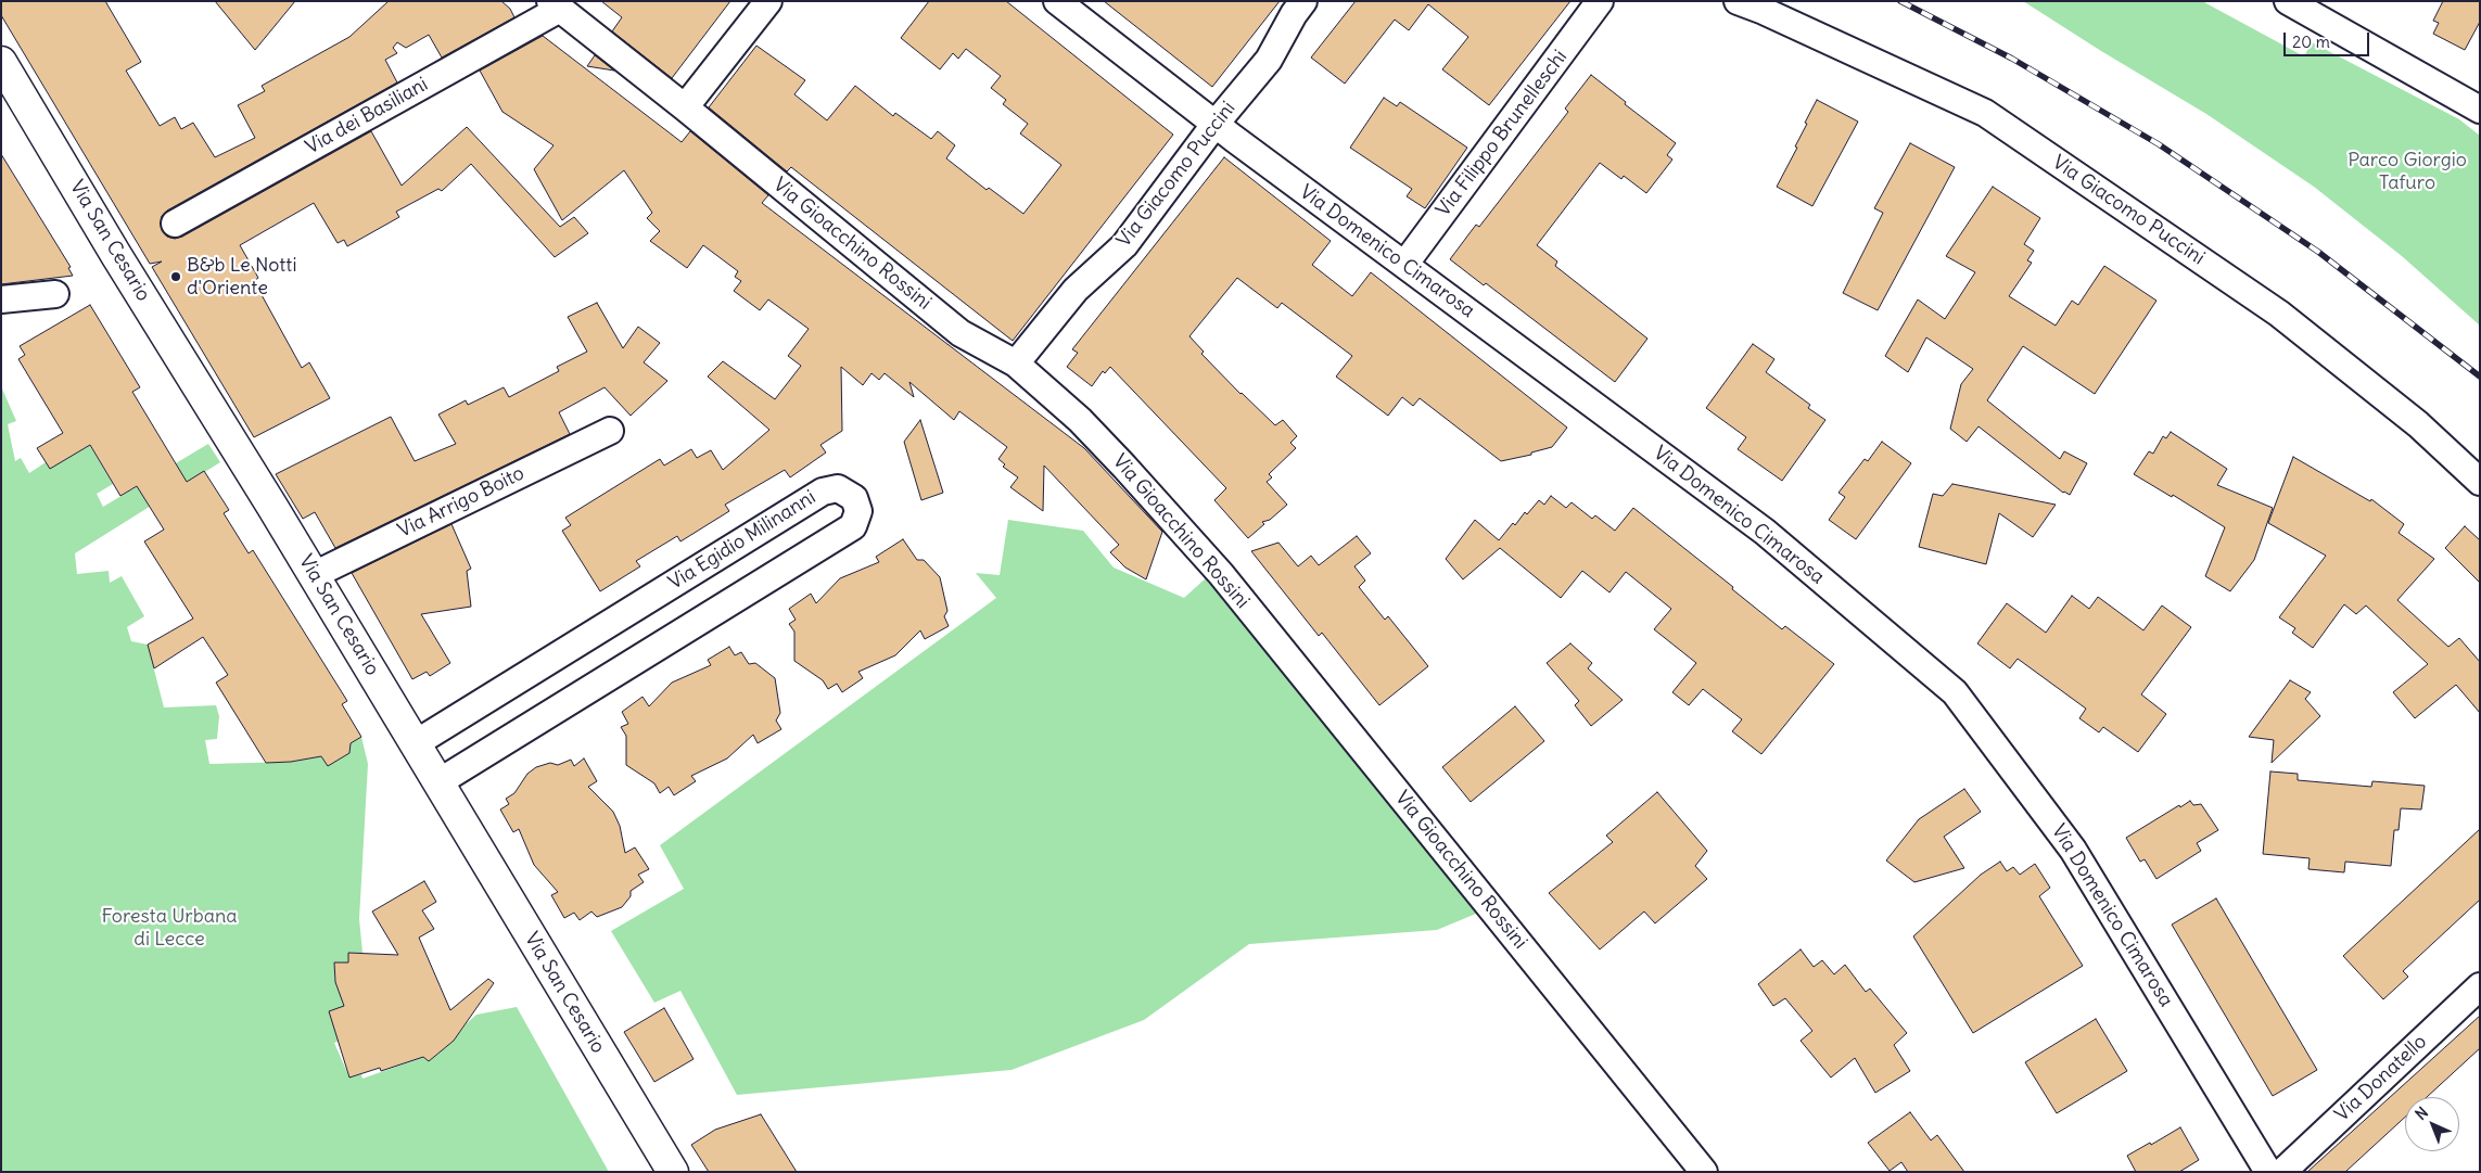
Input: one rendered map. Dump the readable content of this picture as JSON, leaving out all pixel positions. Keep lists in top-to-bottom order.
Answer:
{
  "streets": {
    "main road": ["Via San Cesario"],
    "street": [
      "Via dei Basiliani",
      "Via Filippo Brunelleschi",
      "Via Giacomo Puccini",
      "Via Gioacchino Rossini",
      "Via Domenico Cimarosa",
      "Via Arrigo Boito",
      "Via Egidio Milinanni",
      "Via Donatello"
    ]
  },
  "crossings": [
    ["Via dei Basiliani", "Via Gioacchino Rossini"],
    ["Via Filippo Brunelleschi", "Via Domenico Cimarosa"],
    ["Via Giacomo Puccini", "Via Gioacchino Rossini"],
    ["Via Giacomo Puccini", "Via Domenico Cimarosa"],
    ["Via San Cesario", "Via Arrigo Boito"],
    ["Via San Cesario", "Via Egidio Milinanni"]
  ],
  "parks": ["Parco Giorgio Tafuro", "Foresta Urbana di Lecce"],
  "places": ["B&b Le Notti d'Oriente"],
  "scale_bar": "20 m",
  "north": "top left"
}
